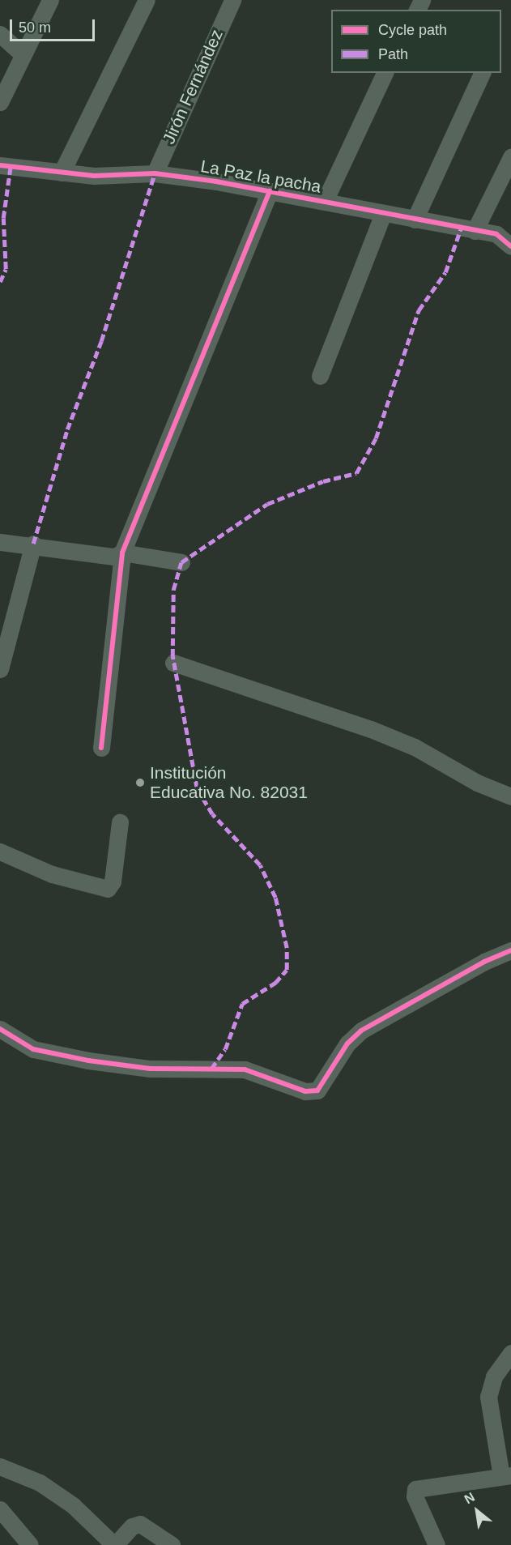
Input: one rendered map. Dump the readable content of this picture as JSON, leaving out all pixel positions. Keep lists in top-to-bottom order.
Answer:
{
  "streets": {
    "street": ["Jirón Fernández", "La Paz la pacha"]
  },
  "crossings": [
    ["Jirón Fernández", "La Paz la pacha"]
  ],
  "places": ["Institución Educativa No. 82031"],
  "legend": ["Cycle path", "Path"],
  "scale_bar": "50 m",
  "north": "top left"
}
